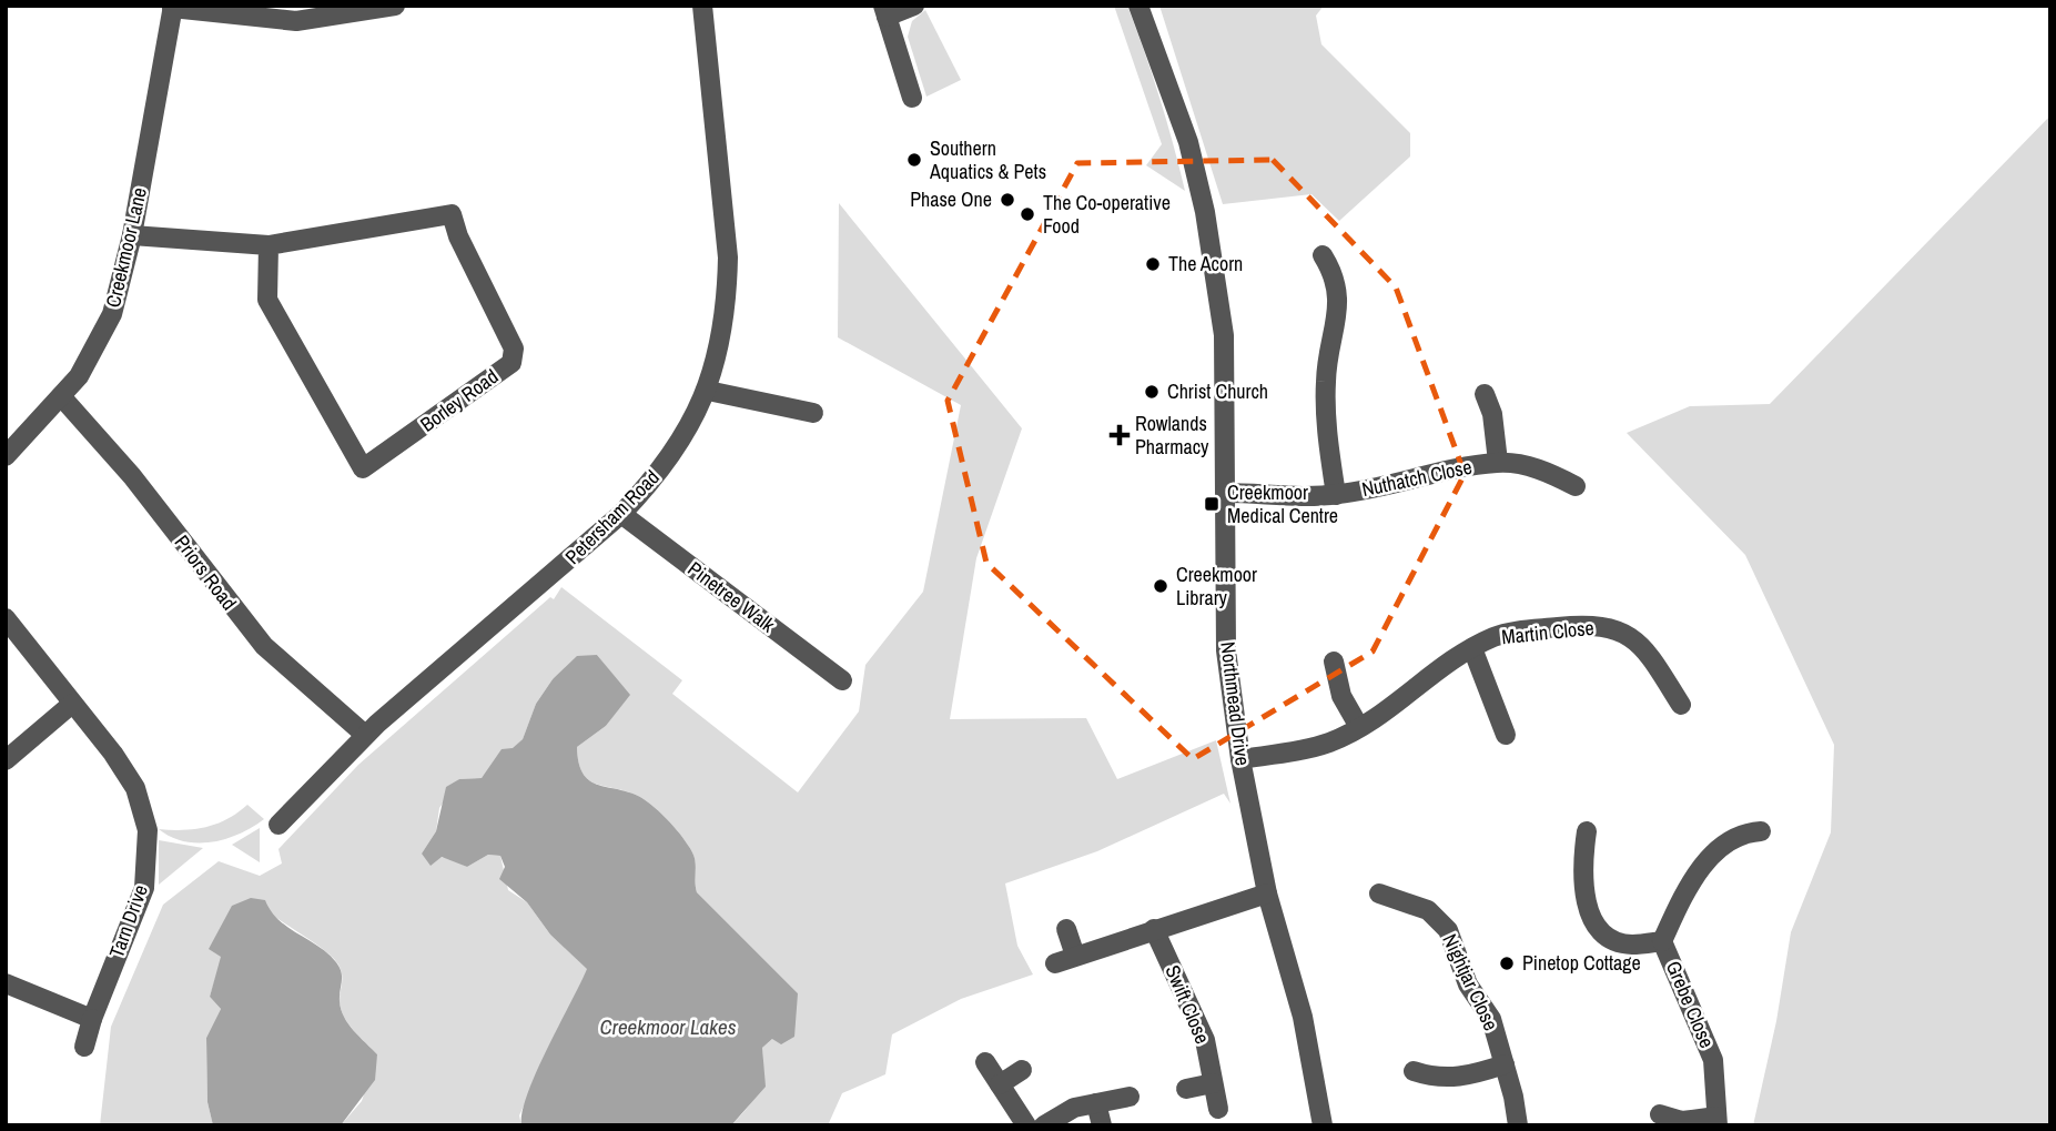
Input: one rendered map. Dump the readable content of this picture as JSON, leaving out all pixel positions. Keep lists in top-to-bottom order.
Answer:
{
  "streets": {
    "street": [
      "Creekmoor Lane",
      "Borley Road",
      "Nuthatch Close",
      "Petersham Road",
      "Priors Road",
      "Pinetree Walk",
      "Martin Close",
      "Northmead Drive",
      "Tarn Drive",
      "Nightjar Close",
      "Swift Close",
      "Grebe Close"
    ]
  },
  "crossings": [
    ["Creekmoor Lane", "Borley Road"],
    ["Creekmoor Lane", "Priors Road"],
    ["Nuthatch Close", "Northmead Drive"],
    ["Petersham Road", "Priors Road"],
    ["Petersham Road", "Pinetree Walk"],
    ["Martin Close", "Northmead Drive"]
  ],
  "water": ["Creekmoor Lakes"],
  "places": {
    "other": [
      "Southern Aquatics & Pets",
      "Phase One",
      "The Co-operative Food",
      "The Acorn",
      "Christ Church",
      "Creekmoor Library",
      "Pinetop Cottage"
    ],
    "health": ["Rowlands Pharmacy"],
    "transit": ["Creekmoor Medical Centre"]
  }
}
